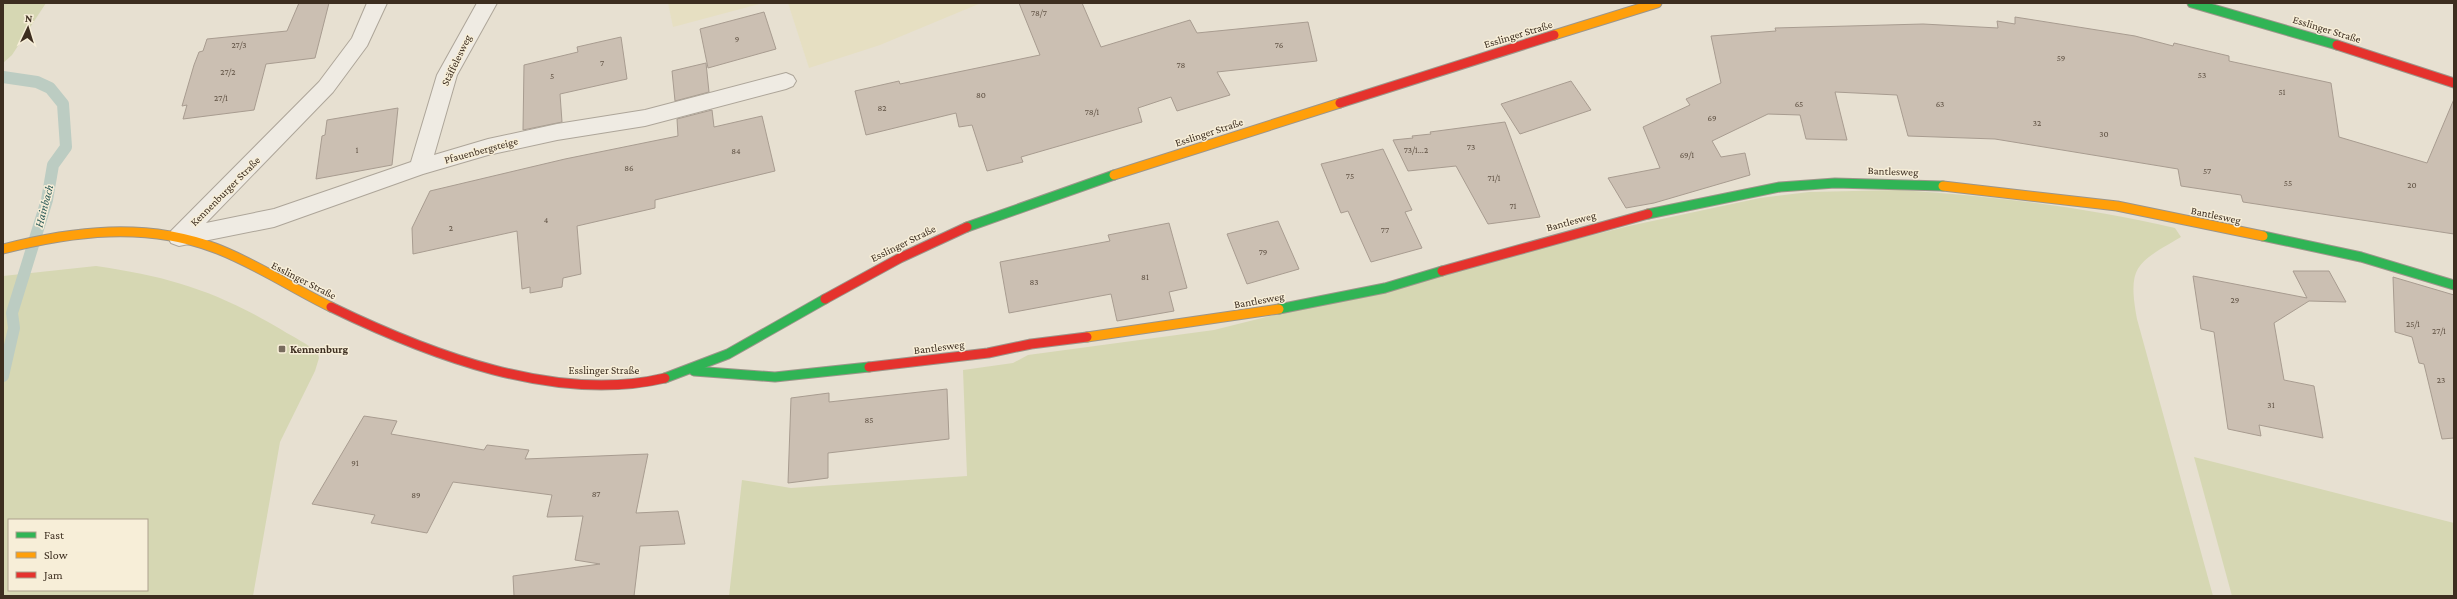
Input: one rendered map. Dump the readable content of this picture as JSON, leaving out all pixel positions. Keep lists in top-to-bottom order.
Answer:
{
  "streets": {
    "street": [
      "Esslinger Straße",
      "Stäffelesweg",
      "Pfauenbergsteige",
      "Bantlesweg",
      "Kennenburger Straße"
    ]
  },
  "crossings": [
    ["Esslinger Straße", "Pfauenbergsteige"],
    ["Esslinger Straße", "Bantlesweg"],
    ["Esslinger Straße", "Kennenburger Straße"],
    ["Stäffelesweg", "Pfauenbergsteige"],
    ["Pfauenbergsteige", "Kennenburger Straße"]
  ],
  "water": ["Hainbach"],
  "places": {
    "transit": ["Kennenburg"]
  },
  "house_numbers": [
    "78/7",
    "9",
    "27/3",
    "76",
    "59",
    "7",
    "78",
    "27/2",
    "53",
    "5",
    "51",
    "80",
    "27/1",
    "65",
    "63",
    "82",
    "78/1",
    "69",
    "32",
    "30",
    "73",
    "1",
    "73/1...2",
    "84",
    "69/1",
    "86",
    "57",
    "75",
    "71/1",
    "55",
    "20",
    "71",
    "4",
    "2",
    "77",
    "79",
    "81",
    "83",
    "29",
    "25/1",
    "27/1",
    "23",
    "31",
    "85",
    "91",
    "87",
    "89"
  ],
  "legend": ["Fast", "Slow", "Jam"],
  "north": "top"
}
